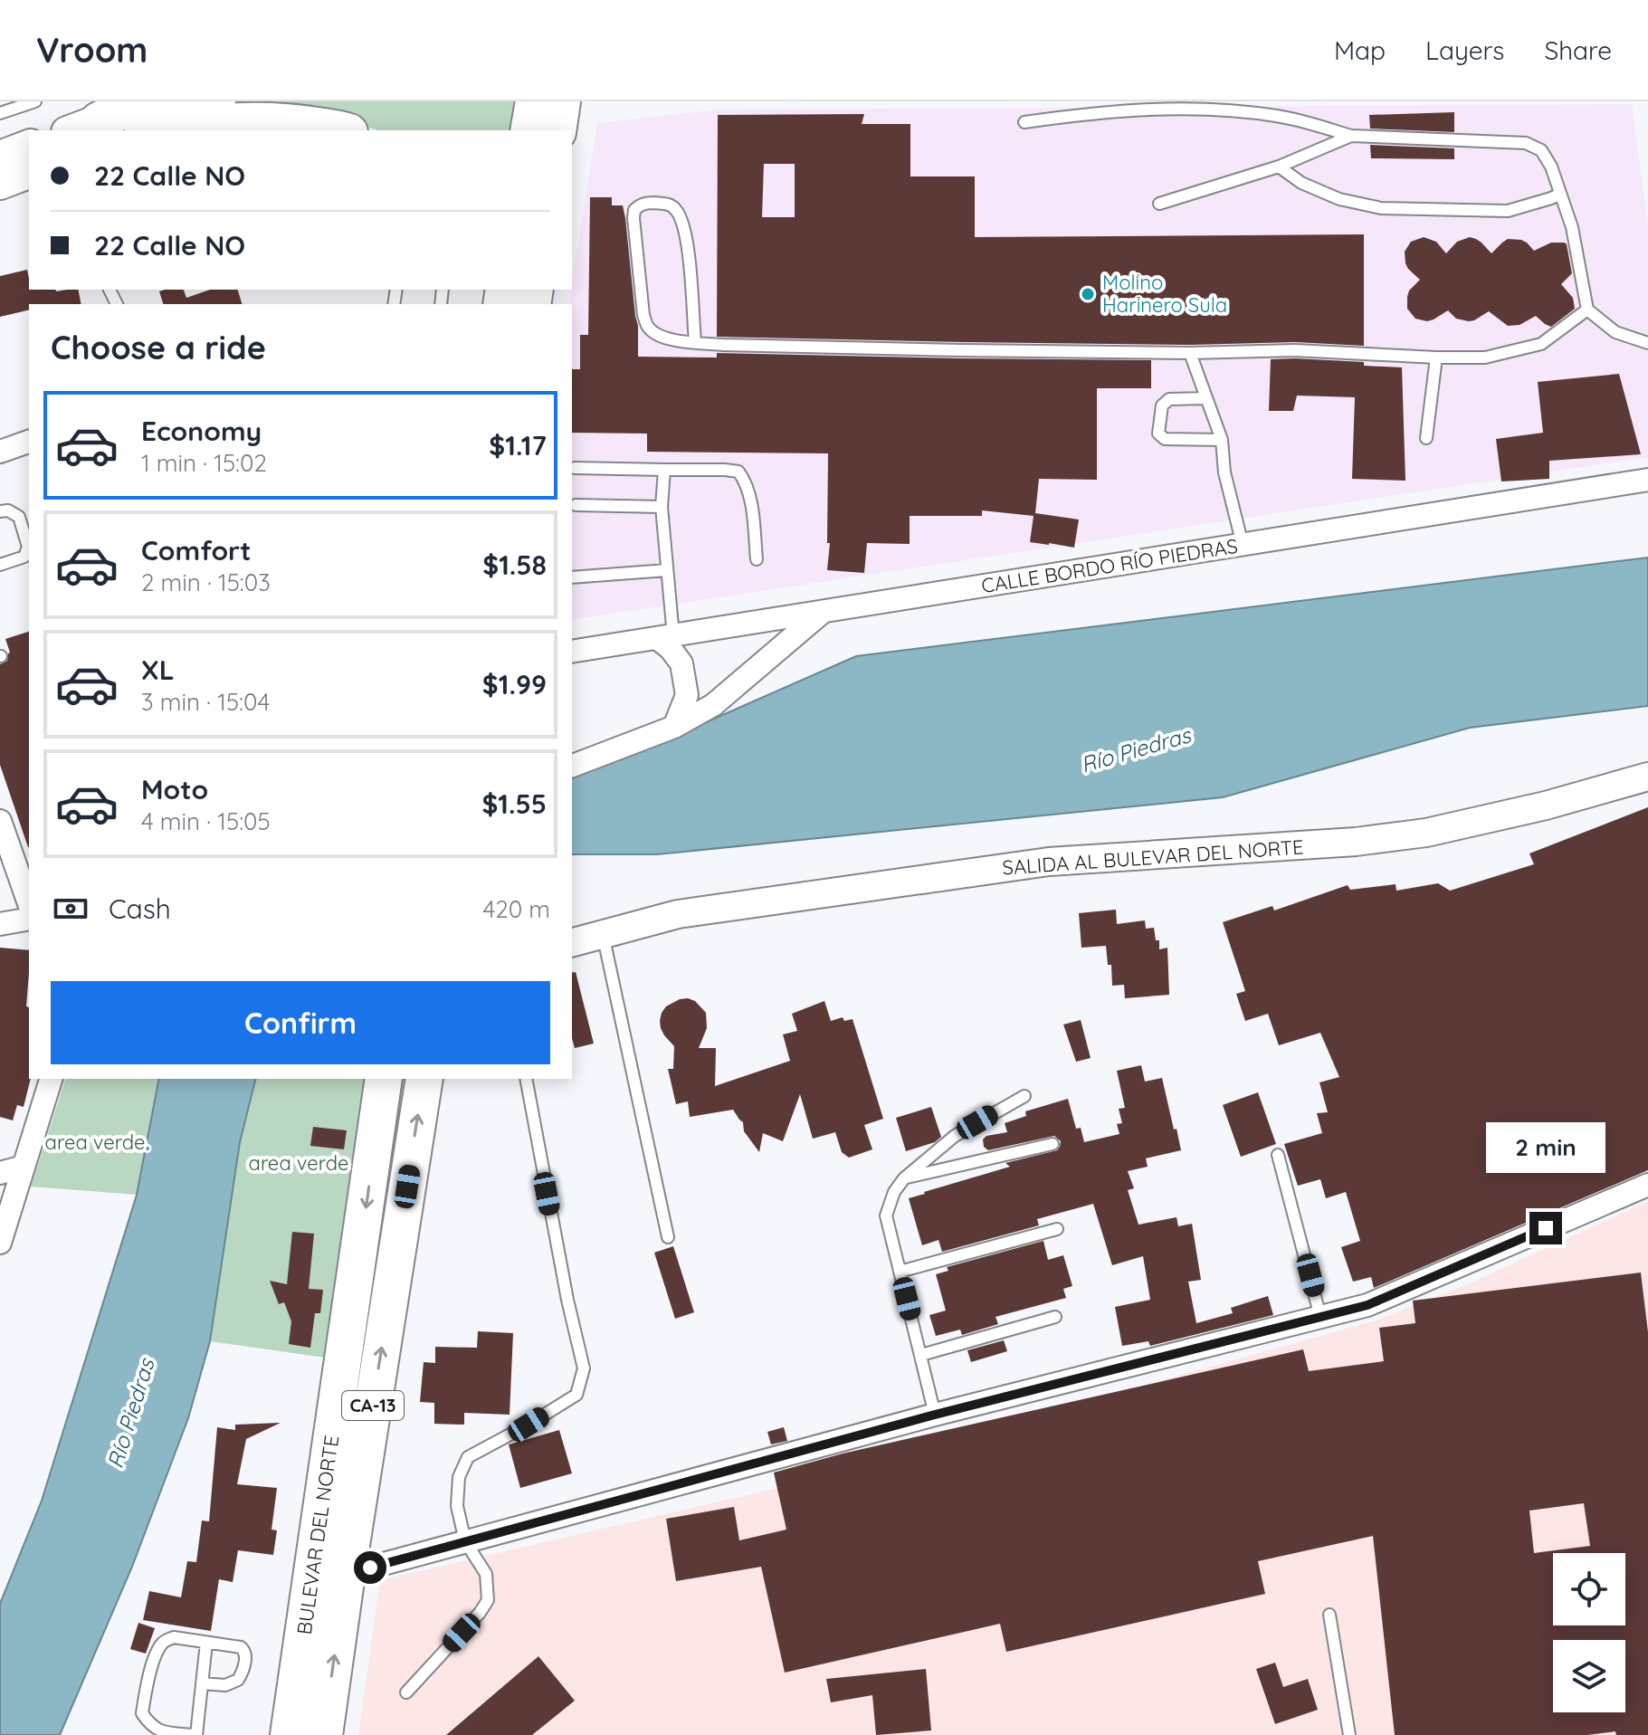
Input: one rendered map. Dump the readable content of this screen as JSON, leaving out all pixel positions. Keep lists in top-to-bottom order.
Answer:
{
  "streets": {
    "highway": ["CA-13", "BULEVAR DEL NORTE"],
    "street": ["CALLE BORDO RÍO PIEDRAS", "SALIDA AL BULEVAR DEL NORTE"]
  },
  "water": ["Río Piedras"],
  "parks": ["area verde.", "area verde"],
  "places": ["Molino Harinero Sula"],
  "page": {
    "header": "Vroom",
    "nav": ["Map", "Layers", "Share"],
    "banner": ["22 Calle NO", "22 Calle NO"],
    "heading": "Choose a ride",
    "list": [
      {
        "name": "Economy",
        "note": "1 min · 15:02",
        "value": "$1.17"
      },
      {
        "name": "Comfort",
        "note": "2 min · 15:03",
        "value": "$1.58"
      },
      {
        "name": "XL",
        "note": "3 min · 15:04",
        "value": "$1.99"
      },
      {
        "name": "Moto",
        "note": "4 min · 15:05",
        "value": "$1.55"
      }
    ],
    "pay": ["Cash", "420 m"],
    "buttons": "Confirm",
    "bubble": "2 min"
  }
}
